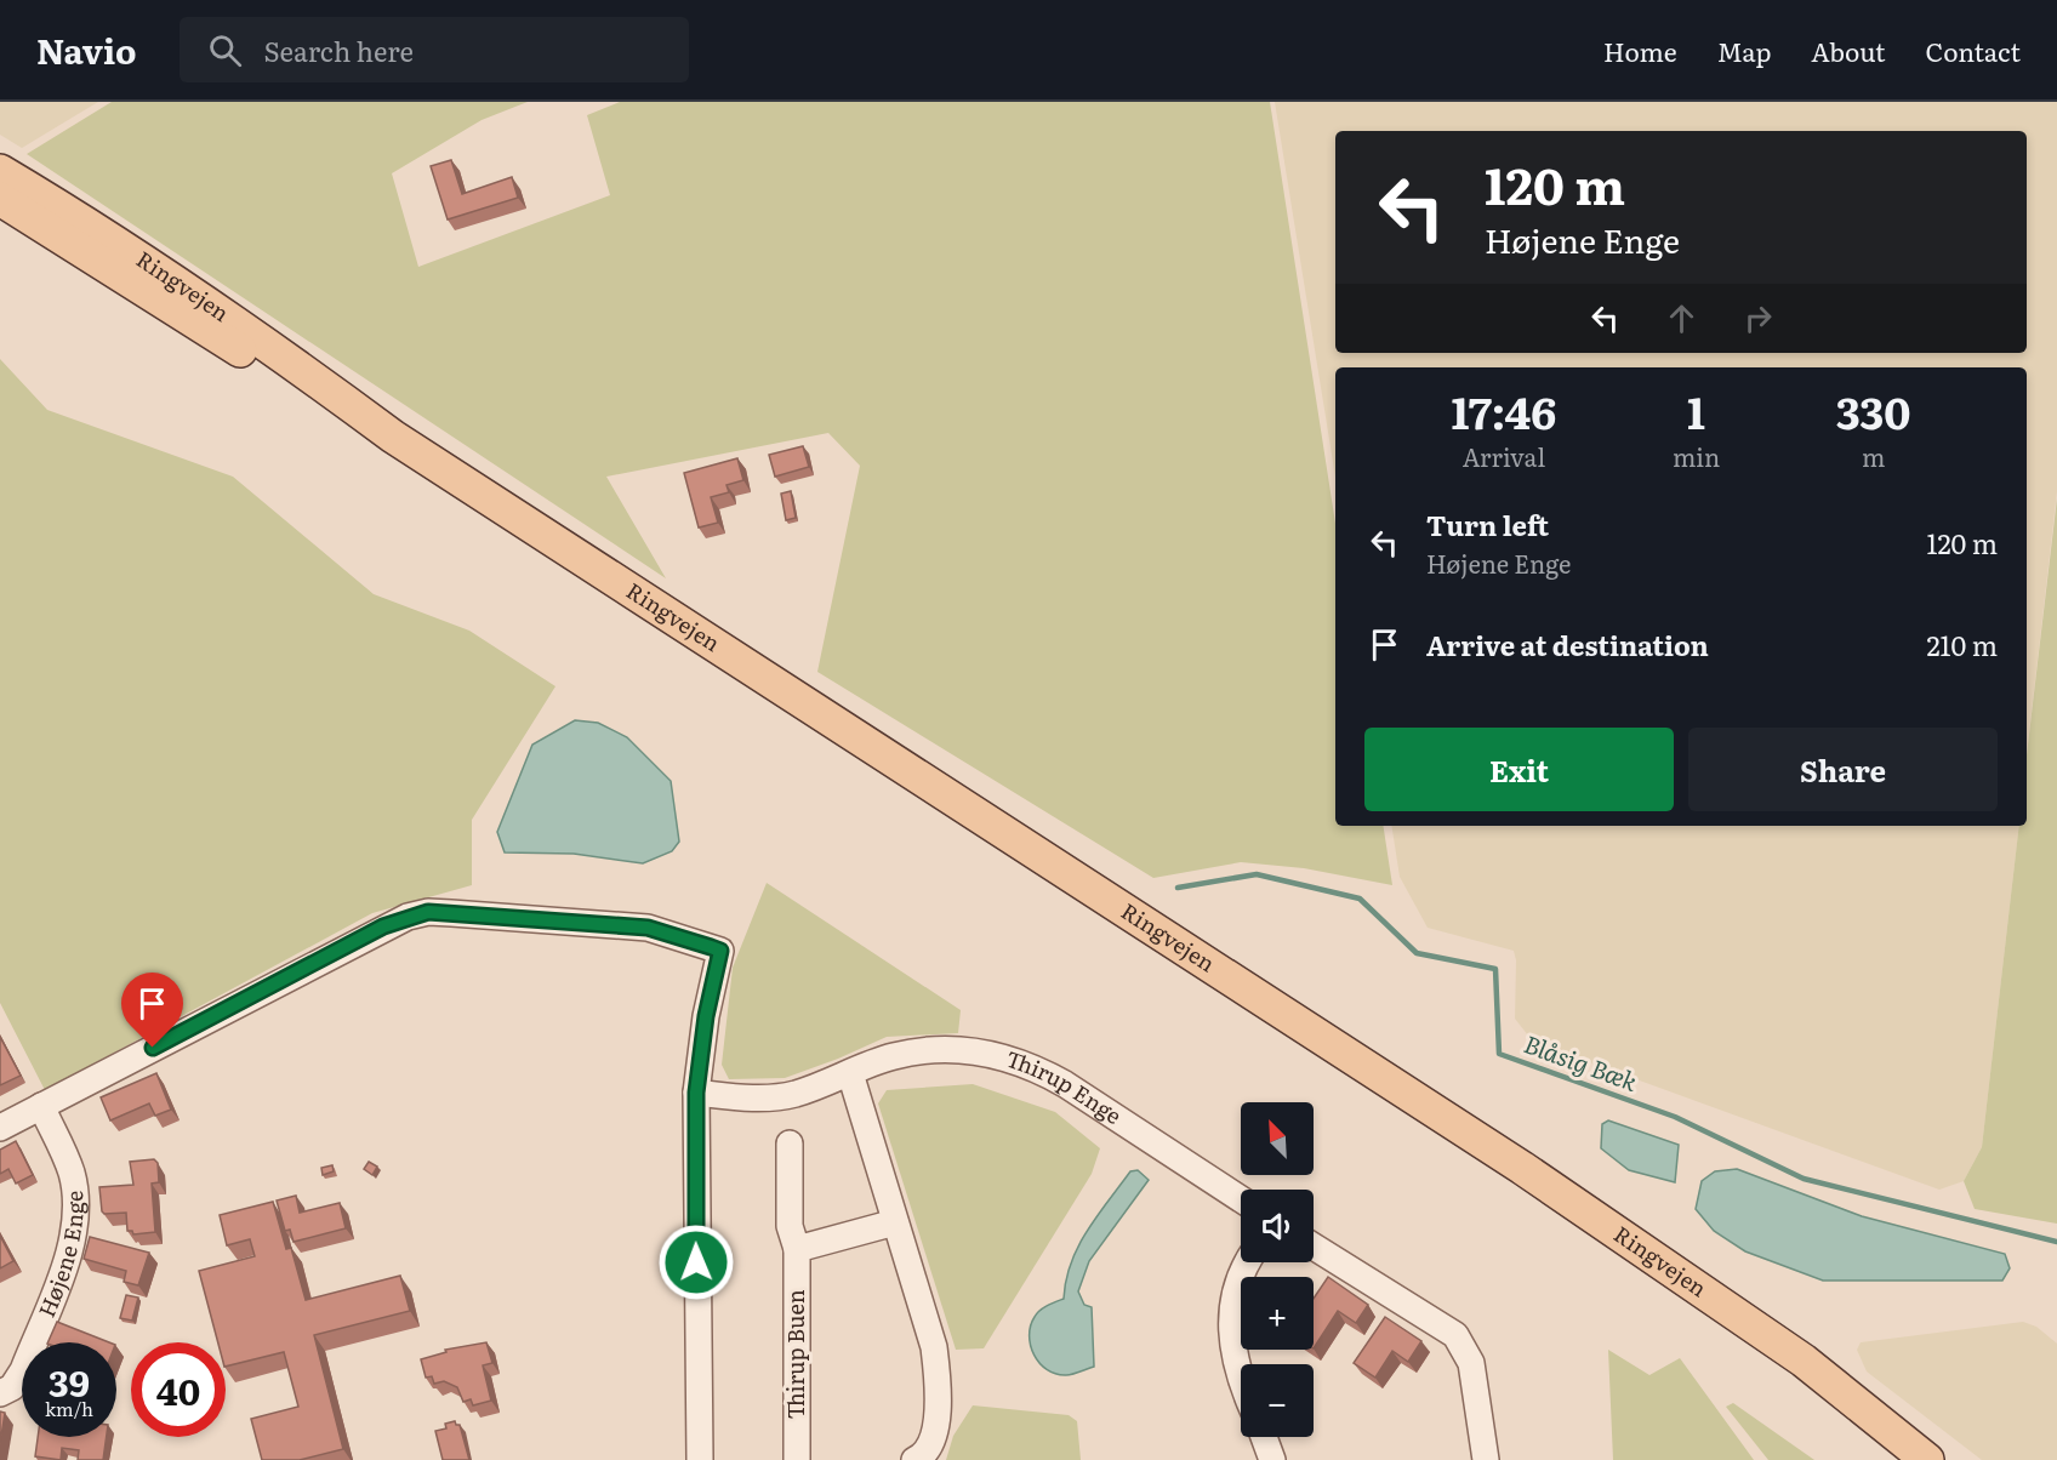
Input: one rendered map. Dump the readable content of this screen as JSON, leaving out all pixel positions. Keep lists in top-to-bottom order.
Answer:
{
  "streets": {
    "main road": ["Ringvejen"],
    "street": ["Thirup Enge", "Højene Enge", "Thirup Buen"]
  },
  "water": ["Blåsig Bæk"],
  "north": "top left",
  "page": {
    "header": "Navio",
    "search": "Search here",
    "nav": [
      "Home",
      "Map",
      "About",
      "Contact"
    ],
    "turn": ["120 m", "Højene Enge"],
    "eta": [
      "17:46",
      "Arrival",
      "1",
      "min",
      "330",
      "m"
    ],
    "list": [
      {
        "name": "Turn left",
        "note": "Højene Enge",
        "value": "120 m"
      },
      {
        "name": "Arrive at destination",
        "value": "210 m"
      }
    ],
    "buttons": ["Exit", "Share"],
    "map_buttons": ["+", "−"],
    "speed": "39 km/h",
    "limit": "40"
  }
}
